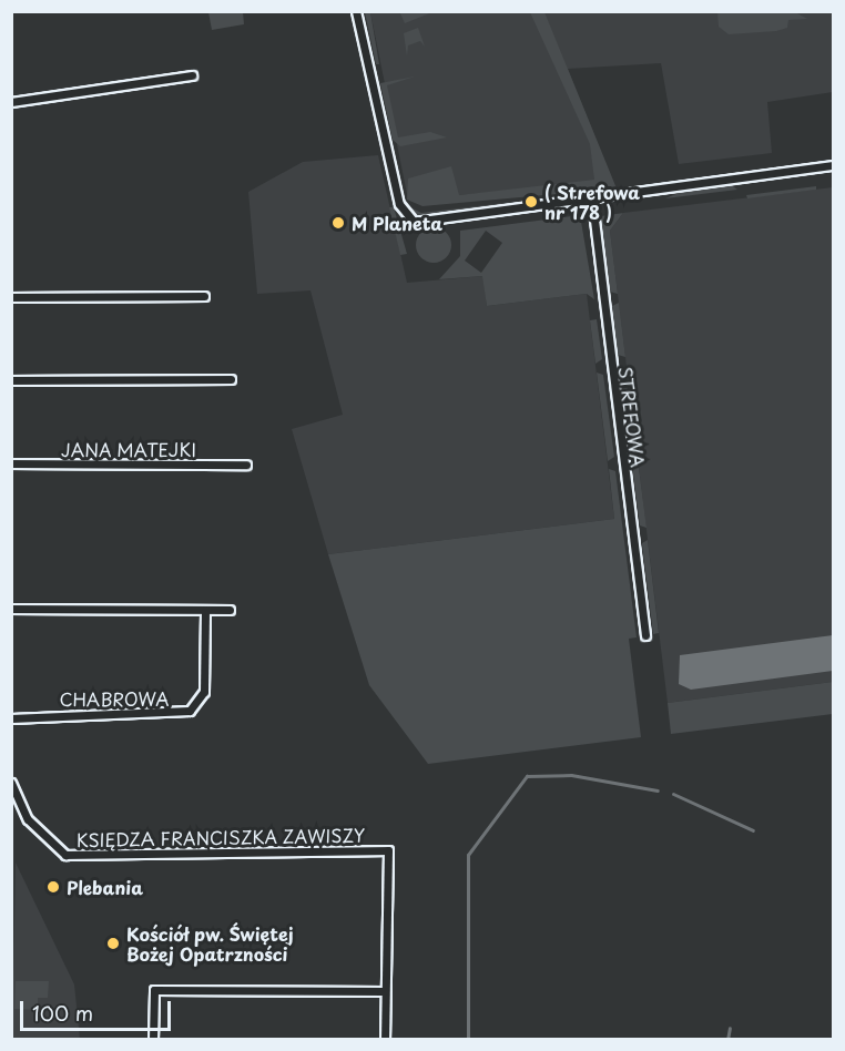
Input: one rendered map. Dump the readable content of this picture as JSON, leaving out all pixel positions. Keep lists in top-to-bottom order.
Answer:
{
  "streets": {
    "street": [
      "STREFOWA",
      "JANA MATEJKI",
      "CHABROWA",
      "KSIĘDZA FRANCISZKA ZAWISZY"
    ]
  },
  "places": [
    "( Strefowa nr 178 )",
    "M Planeta",
    "Plebania",
    "Kościół pw. Świętej Bożej Opatrzności"
  ],
  "scale_bar": "100 m"
}
